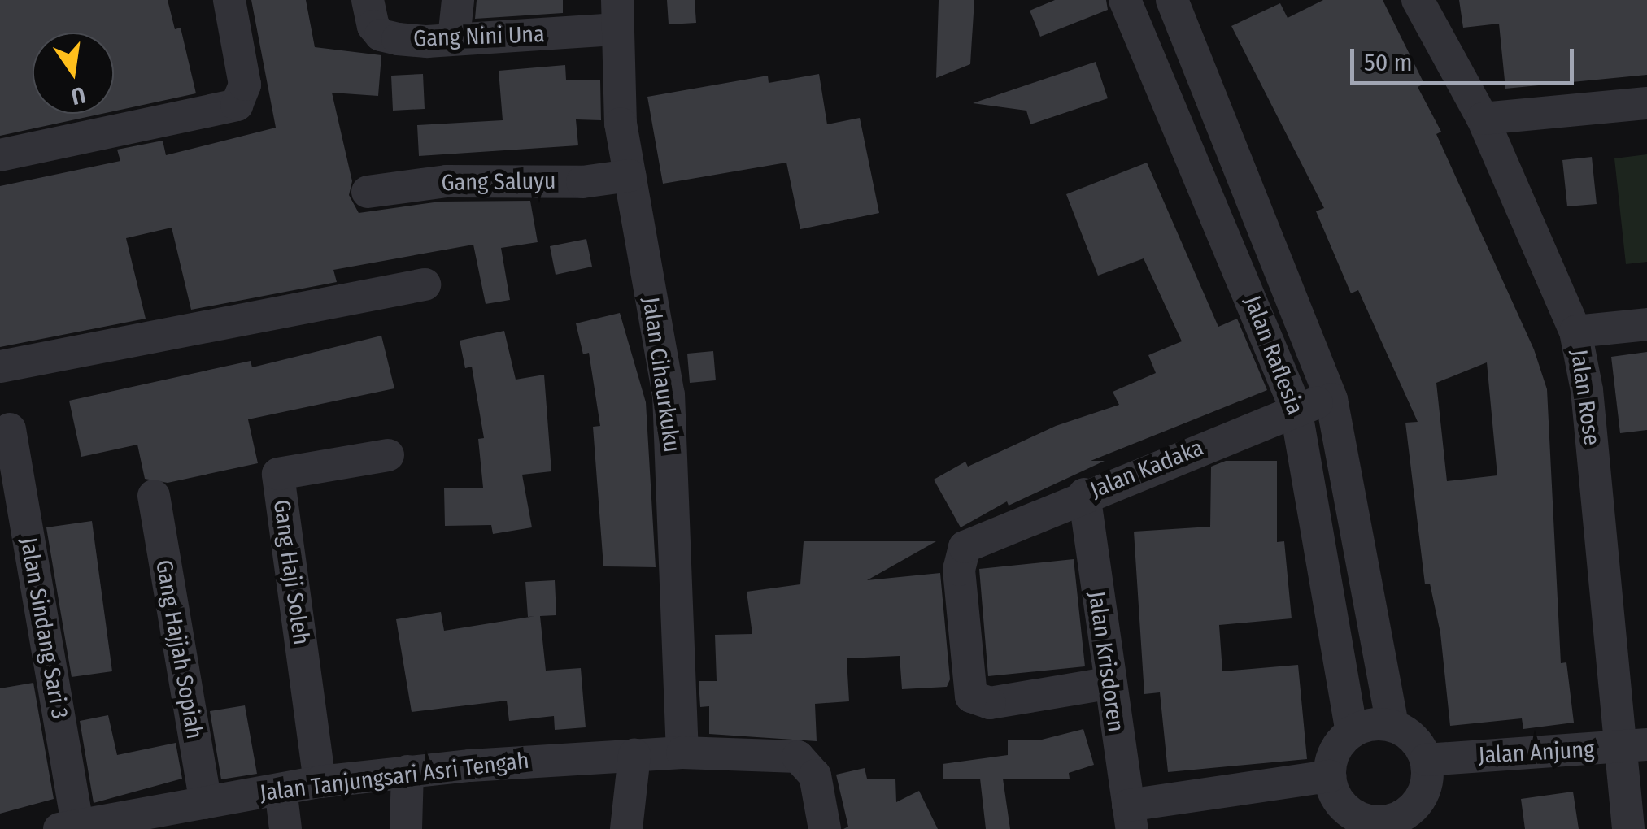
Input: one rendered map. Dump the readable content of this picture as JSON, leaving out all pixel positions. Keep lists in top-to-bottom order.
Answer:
{
  "streets": {
    "street": [
      "Gang Nini Una",
      "Gang Saluyu",
      "Jalan Raflesia",
      "Jalan Cihaurkuku",
      "Jalan Rose",
      "Jalan Kadaka",
      "Gang Haji Soleh",
      "Jalan Sindang Sari 3",
      "Gang Hajjah Sopiah",
      "Jalan Krisdoren",
      "Jalan Anjung",
      "Jalan Tanjungsari Asri Tengah"
    ]
  },
  "crossings": [
    ["Gang Nini Una", "Jalan Cihaurkuku"],
    ["Gang Saluyu", "Jalan Cihaurkuku"],
    ["Jalan Raflesia", "Jalan Kadaka"],
    ["Jalan Raflesia", "Jalan Anjung"],
    ["Jalan Cihaurkuku", "Jalan Tanjungsari Asri Tengah"],
    ["Jalan Rose", "Jalan Anjung"],
    ["Jalan Kadaka", "Jalan Krisdoren"],
    ["Gang Haji Soleh", "Jalan Tanjungsari Asri Tengah"],
    ["Jalan Sindang Sari 3", "Jalan Tanjungsari Asri Tengah"],
    ["Gang Hajjah Sopiah", "Jalan Tanjungsari Asri Tengah"]
  ],
  "scale_bar": "50 m",
  "north": "bottom"
}
